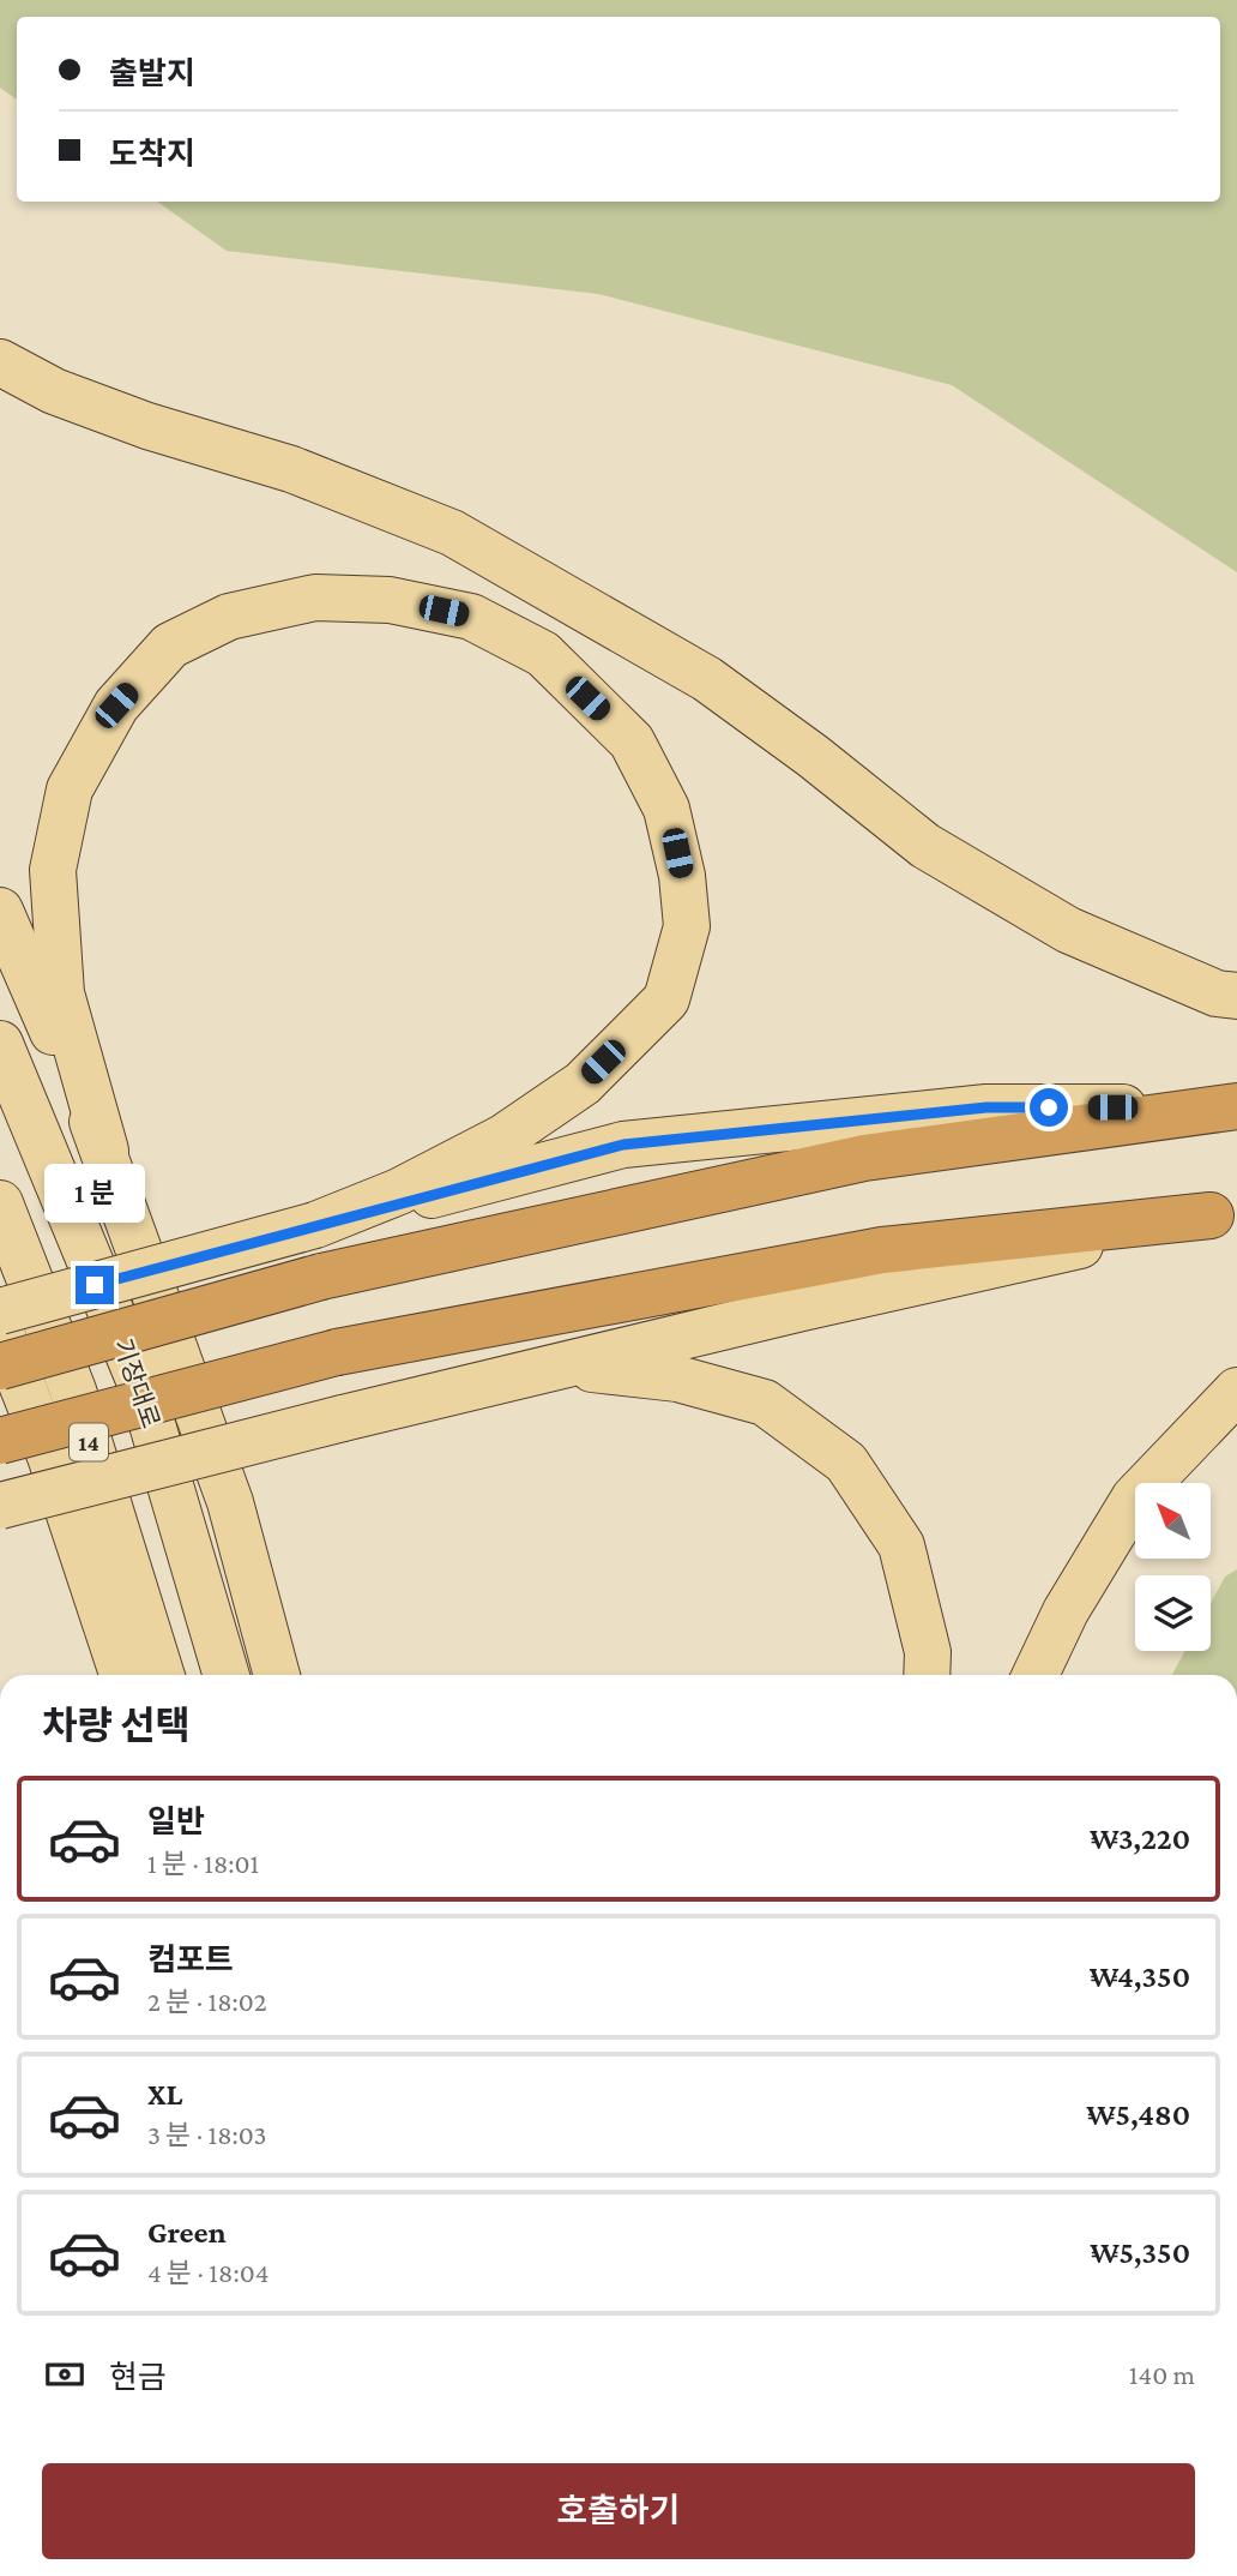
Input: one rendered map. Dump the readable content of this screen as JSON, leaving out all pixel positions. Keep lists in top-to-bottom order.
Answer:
{
  "streets": {
    "main road": ["기장대로", "14"]
  },
  "north": "top left",
  "page": {
    "banner": ["출발지", "도착지"],
    "bubble": "1 분",
    "heading": "차량 선택",
    "list": [
      {
        "name": "일반",
        "note": "1 분 · 18:01",
        "value": "₩3,220"
      },
      {
        "name": "컴포트",
        "note": "2 분 · 18:02",
        "value": "₩4,350"
      },
      {
        "name": "XL",
        "note": "3 분 · 18:03",
        "value": "₩5,480"
      },
      {
        "name": "Green",
        "note": "4 분 · 18:04",
        "value": "₩5,350"
      }
    ],
    "pay": ["현금", "140 m"],
    "buttons": "호출하기"
  }
}
